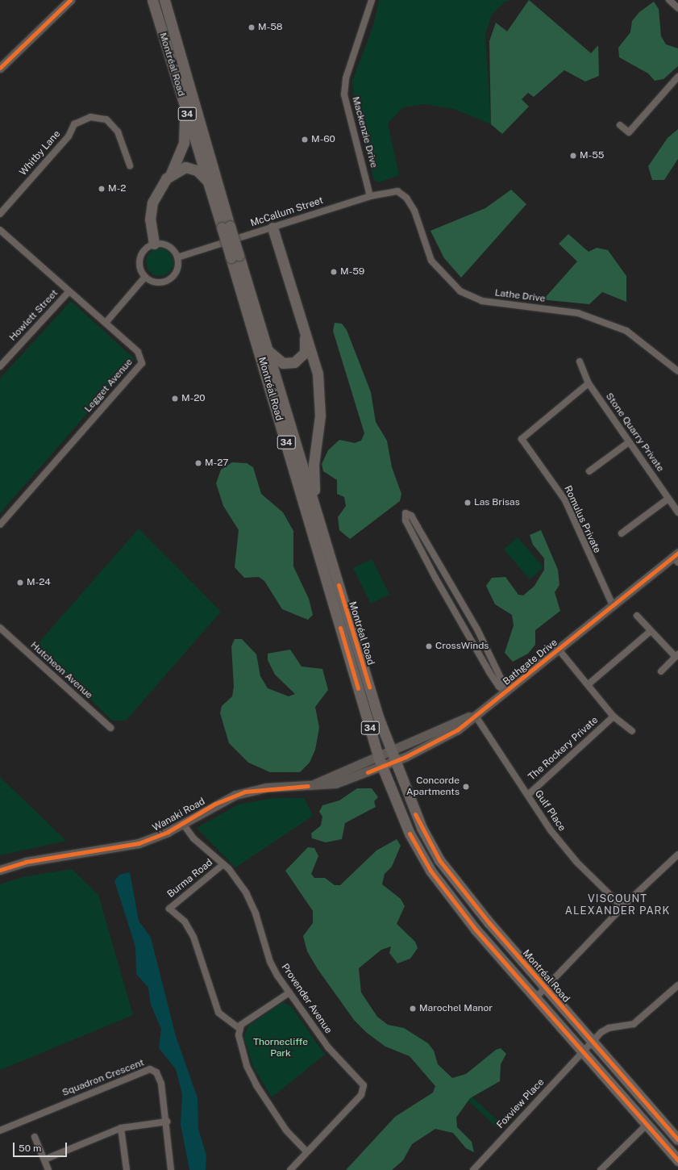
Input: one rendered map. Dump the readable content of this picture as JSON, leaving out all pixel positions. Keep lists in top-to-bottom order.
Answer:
{
  "streets": {
    "main road": ["Montréal Road", "34"],
    "street": [
      "Mackenzie Drive",
      "Whitby Lane",
      "McCallum Street",
      "Lathe Drive",
      "Howlett Street",
      "Legget Avenue",
      "Stone Quarry Private",
      "Romulus Private",
      "Bathgate Drive",
      "Hutcheon Avenue",
      "The Rockery Private",
      "Gulf Place",
      "Wanaki Road",
      "Burma Road",
      "Provender Avenue",
      "Squadron Crescent",
      "Foxview Place"
    ]
  },
  "crossings": [
    ["Montréal Road", "Bathgate Drive"],
    ["Montréal Road", "Wanaki Road"],
    ["Montréal Road", "Foxview Place"],
    ["Mackenzie Drive", "McCallum Street"],
    ["McCallum Street", "Lathe Drive"],
    ["Howlett Street", "Legget Avenue"],
    ["Stone Quarry Private", "Romulus Private"],
    ["Romulus Private", "Bathgate Drive"],
    ["Bathgate Drive", "The Rockery Private"],
    ["Bathgate Drive", "Gulf Place"],
    ["Bathgate Drive", "Wanaki Road"],
    ["The Rockery Private", "Gulf Place"],
    ["Wanaki Road", "Provender Avenue"],
    ["Burma Road", "Provender Avenue"]
  ],
  "districts": ["VISCOUNT ALEXANDER PARK"],
  "parks": ["Thornecliffe Park"],
  "places": [
    "M-58",
    "M-60",
    "M-55",
    "M-2",
    "M-59",
    "M-20",
    "M-27",
    "Las Brisas",
    "M-24",
    "CrossWinds",
    "Concorde Apartments",
    "Marochel Manor"
  ],
  "scale_bar": "50 m"
}
